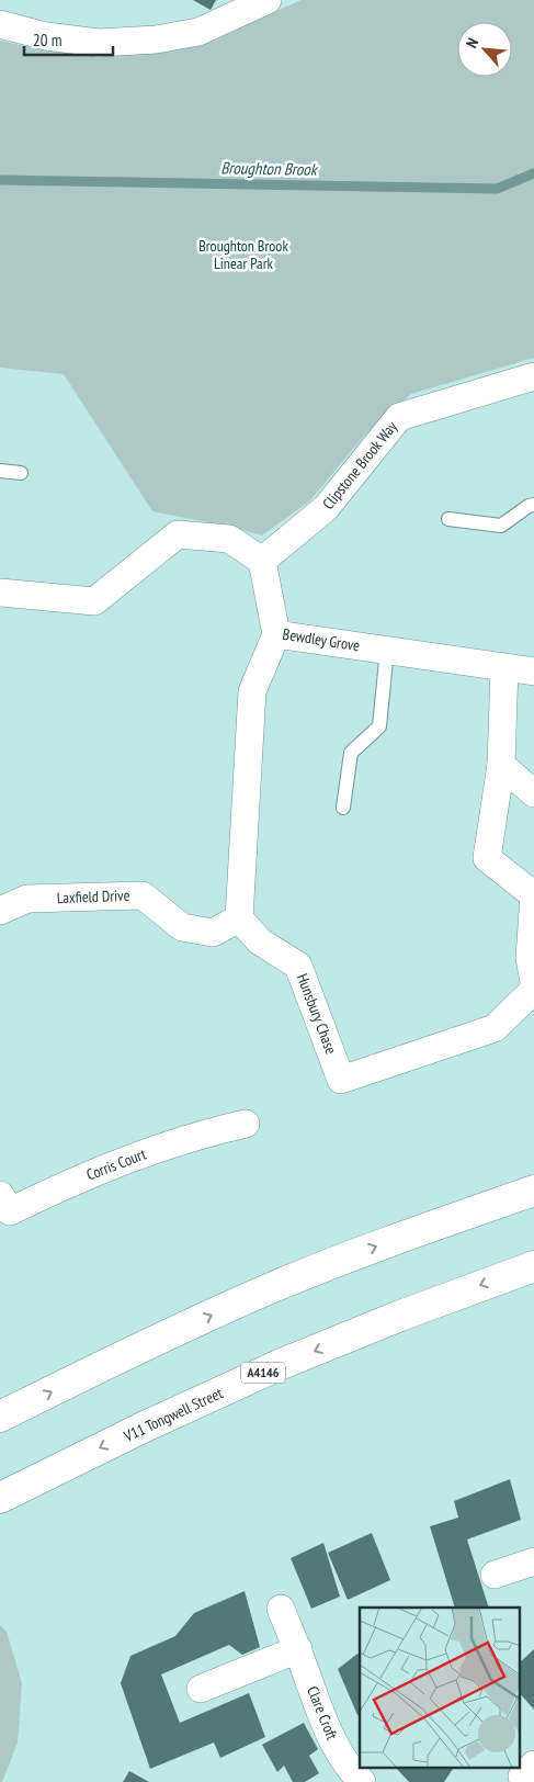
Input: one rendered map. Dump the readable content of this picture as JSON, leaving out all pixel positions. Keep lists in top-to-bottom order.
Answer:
{
  "streets": {
    "highway": ["A4146", "V11 Tongwell Street"],
    "street": [
      "Clipstone Brook Way",
      "Bewdley Grove",
      "Laxfield Drive",
      "Hunsbury Chase",
      "Corris Court",
      "Clare Croft"
    ]
  },
  "crossings": [
    ["Clipstone Brook Way", "Bewdley Grove"],
    ["Laxfield Drive", "Hunsbury Chase"]
  ],
  "water": ["Broughton Brook"],
  "parks": ["Broughton Brook Linear Park"],
  "scale_bar": "20 m",
  "north": "top left"
}
